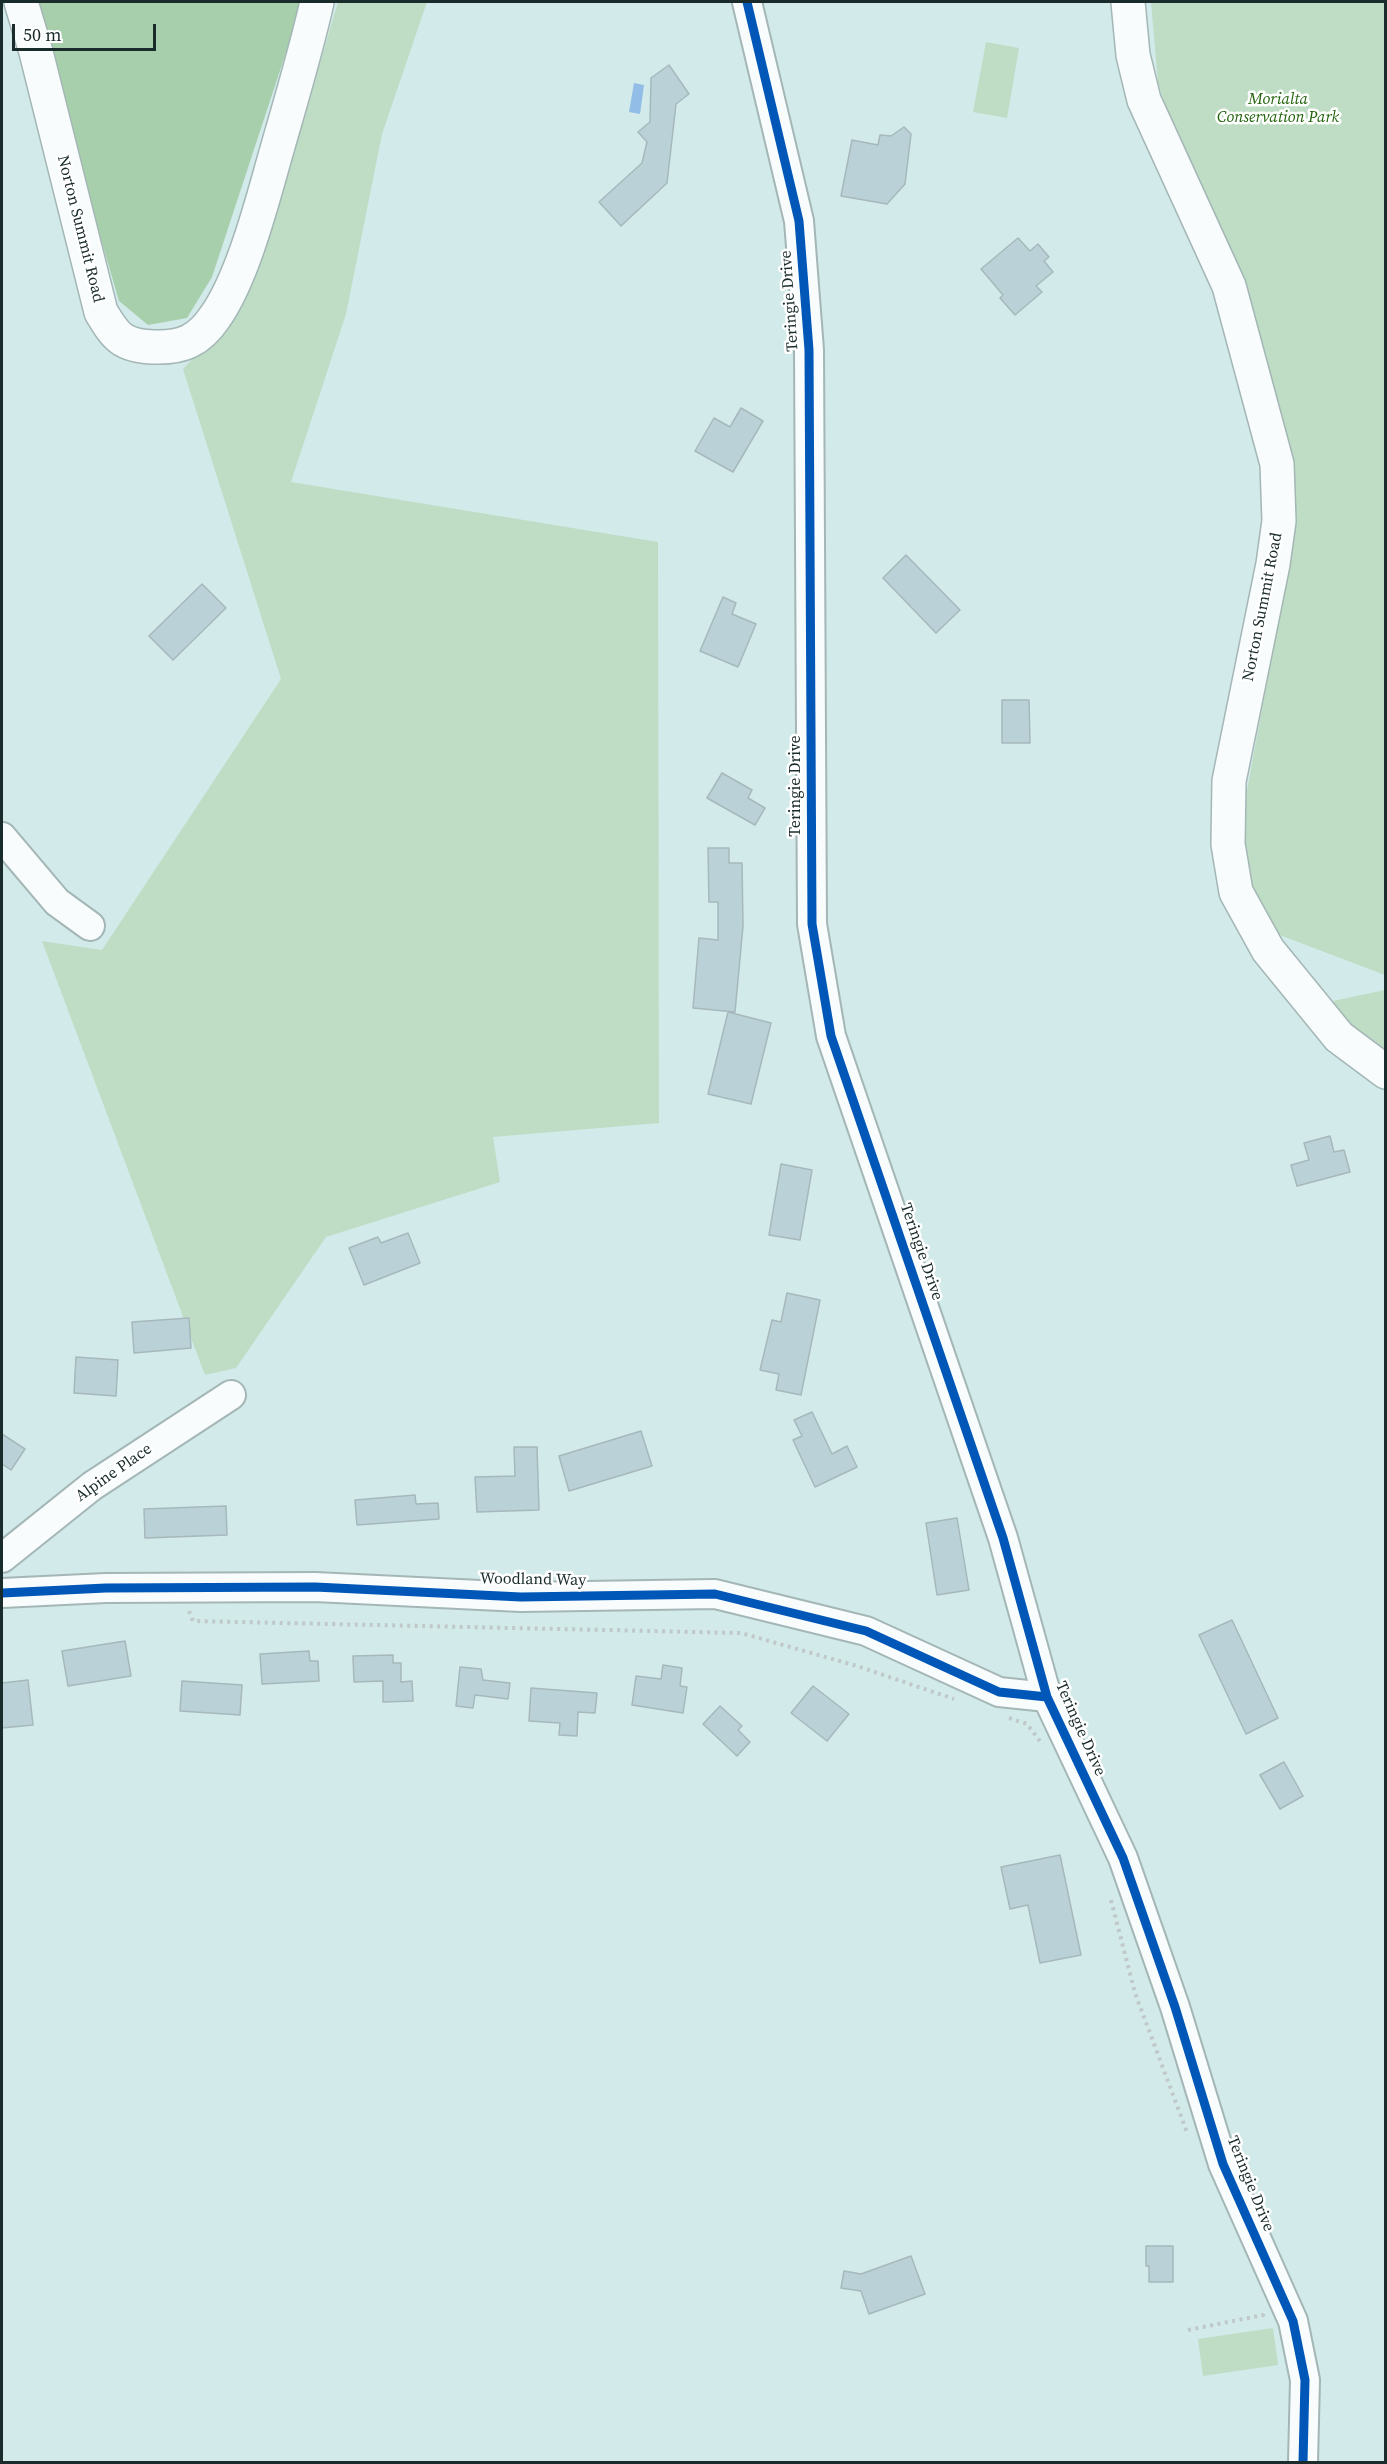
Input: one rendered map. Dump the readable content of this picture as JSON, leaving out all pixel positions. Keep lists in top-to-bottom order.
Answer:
{
  "streets": {
    "main road": ["Norton Summit Road"],
    "street": ["Teringie Drive", "Alpine Place", "Woodland Way"]
  },
  "crossings": [
    ["Teringie Drive", "Woodland Way"]
  ],
  "parks": ["Morialta Conservation Park"],
  "scale_bar": "50 m"
}
